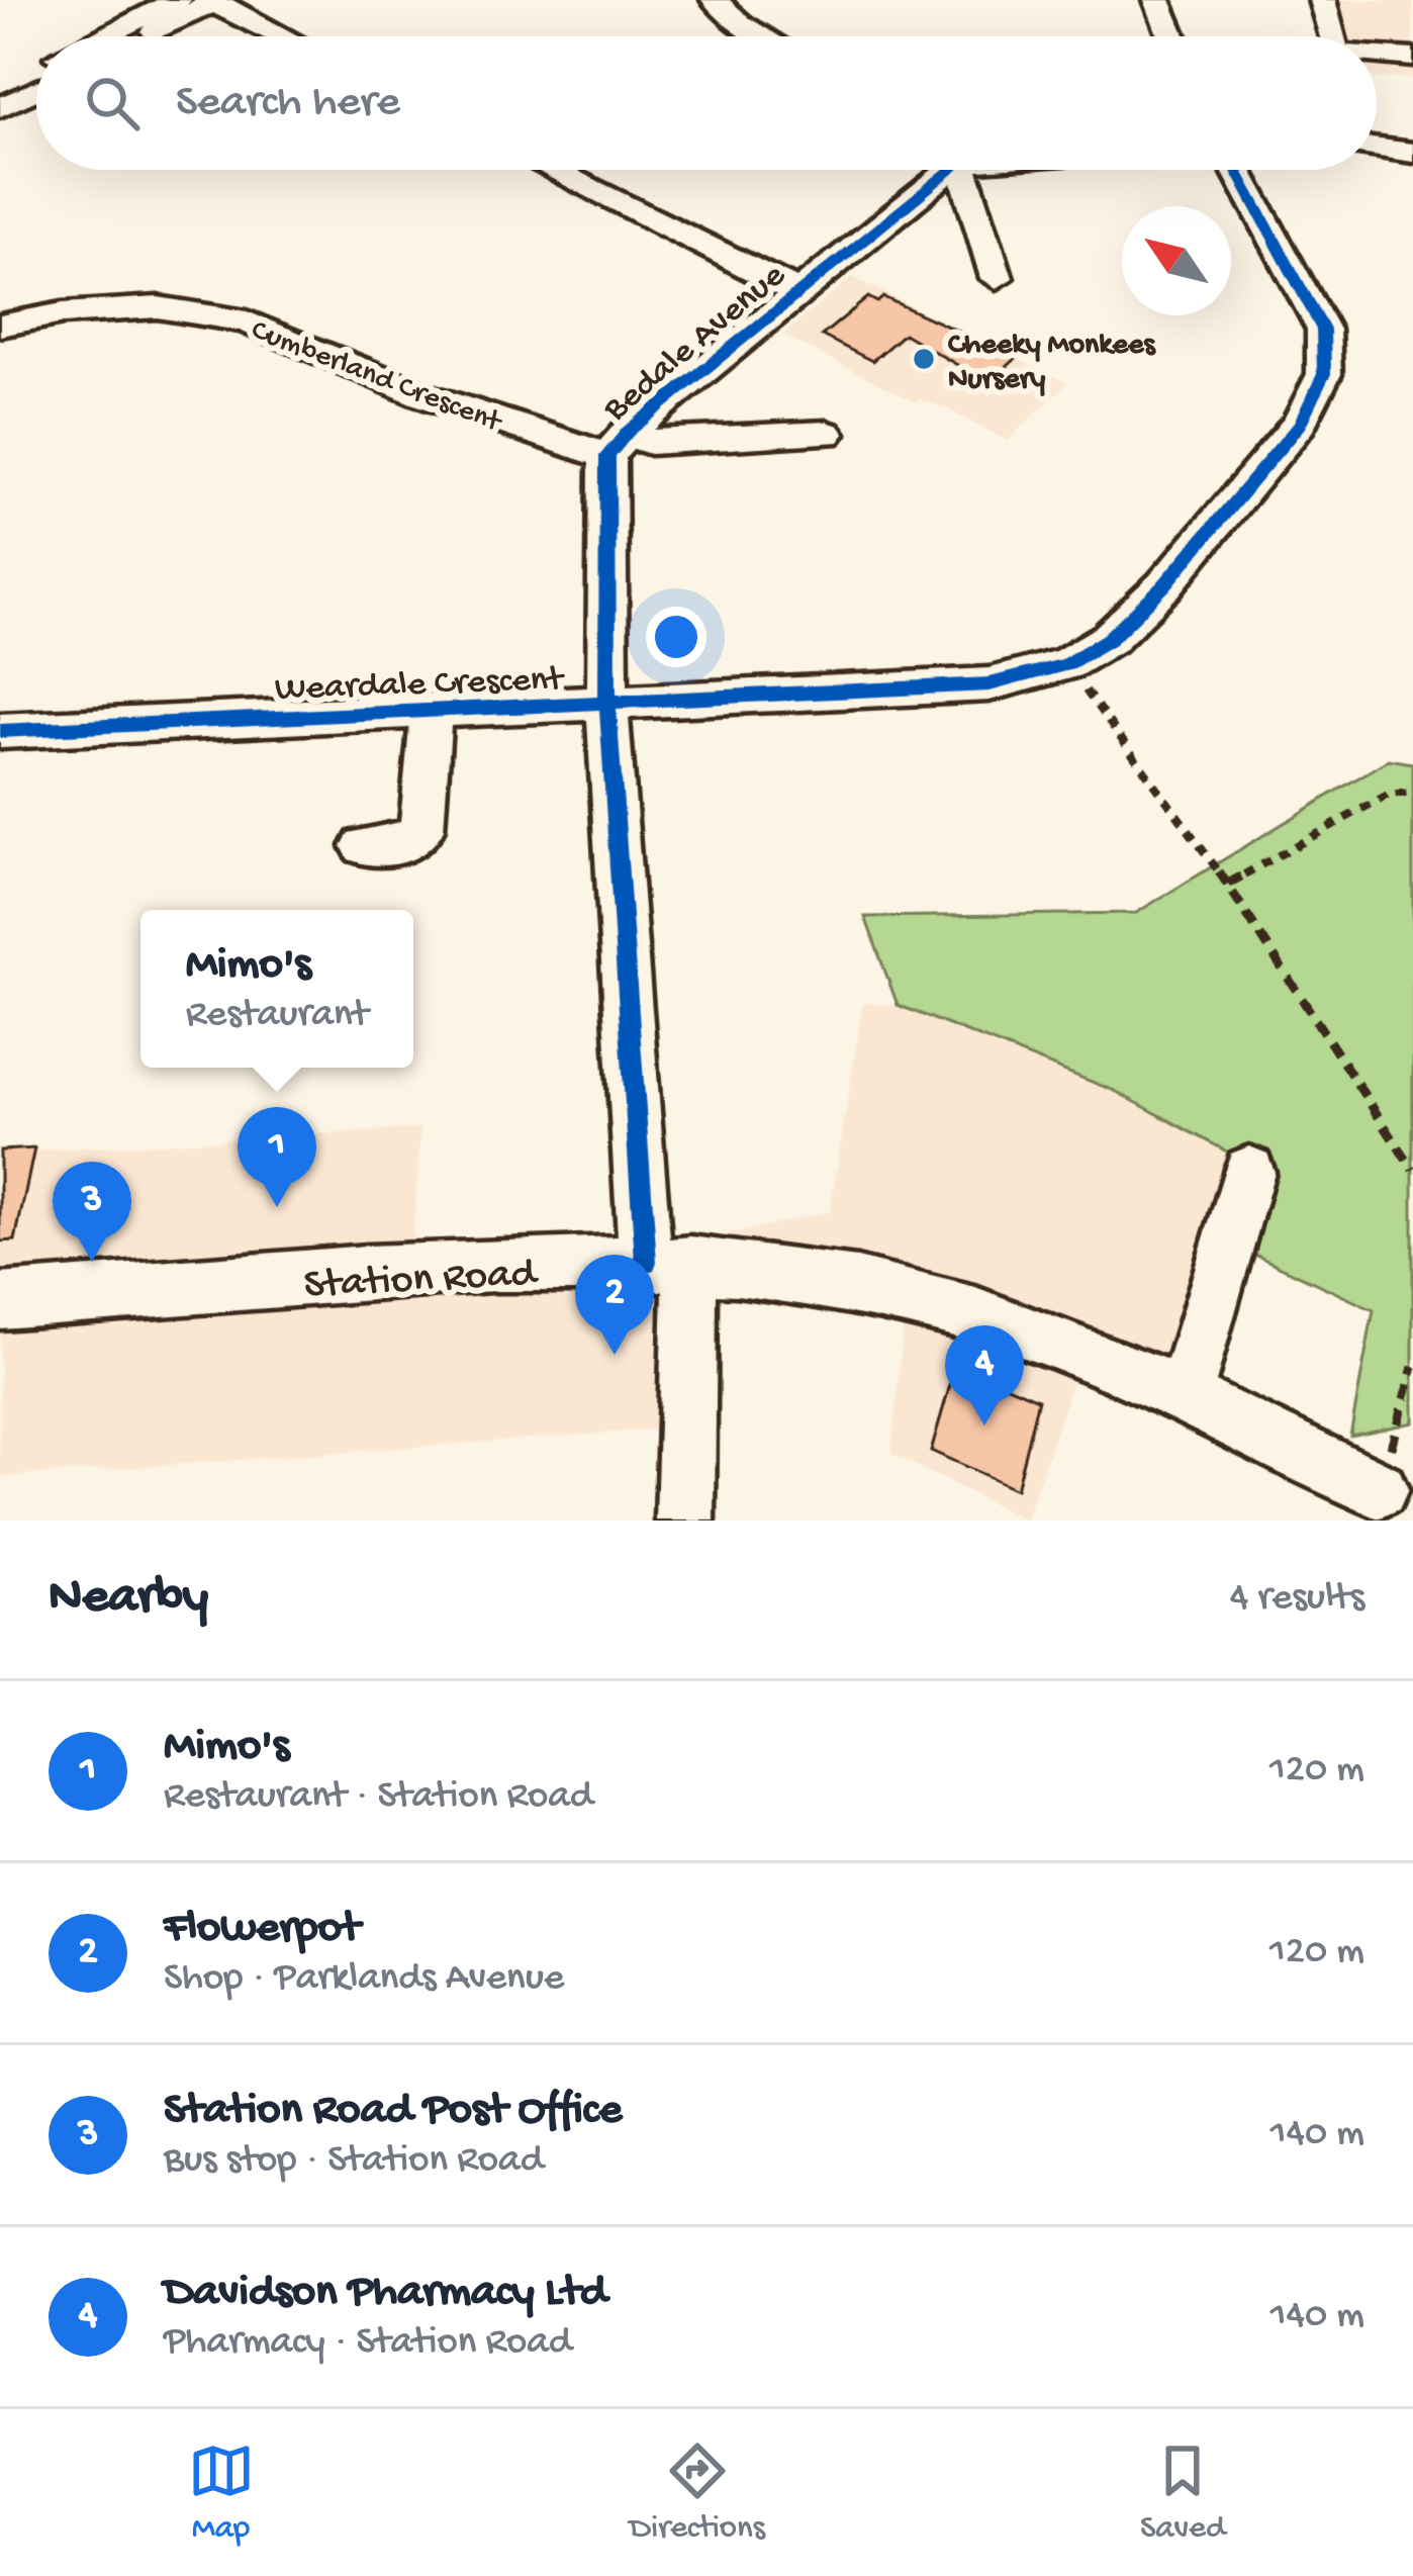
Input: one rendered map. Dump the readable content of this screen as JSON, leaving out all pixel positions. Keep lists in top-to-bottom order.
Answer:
{
  "streets": {
    "street": [
      "Bedale Avenue",
      "Cumberland Crescent",
      "Weardale Crescent",
      "Station Road"
    ]
  },
  "crossings": [
    ["Bedale Avenue", "Cumberland Crescent"],
    ["Bedale Avenue", "Weardale Crescent"],
    ["Bedale Avenue", "Station Road"]
  ],
  "places": ["Cheeky Monkees Nursery"],
  "north": "top left",
  "page": {
    "search": "Search here",
    "popup": ["Mimo's", "Restaurant"],
    "pins": [
      "1",
      "3",
      "2",
      "4"
    ],
    "heading": ["Nearby", "4 results"],
    "list": [
      {
        "mark": "1",
        "name": "Mimo's",
        "note": "Restaurant · Station Road",
        "value": "120 m"
      },
      {
        "mark": "2",
        "name": "Flowerpot",
        "note": "Shop · Parklands Avenue",
        "value": "120 m"
      },
      {
        "mark": "3",
        "name": "Station Road Post Office",
        "note": "Bus stop · Station Road",
        "value": "140 m"
      },
      {
        "mark": "4",
        "name": "Davidson Pharmacy Ltd",
        "note": "Pharmacy · Station Road",
        "value": "140 m"
      }
    ],
    "nav": ["Map", "Directions", "Saved"]
  }
}
